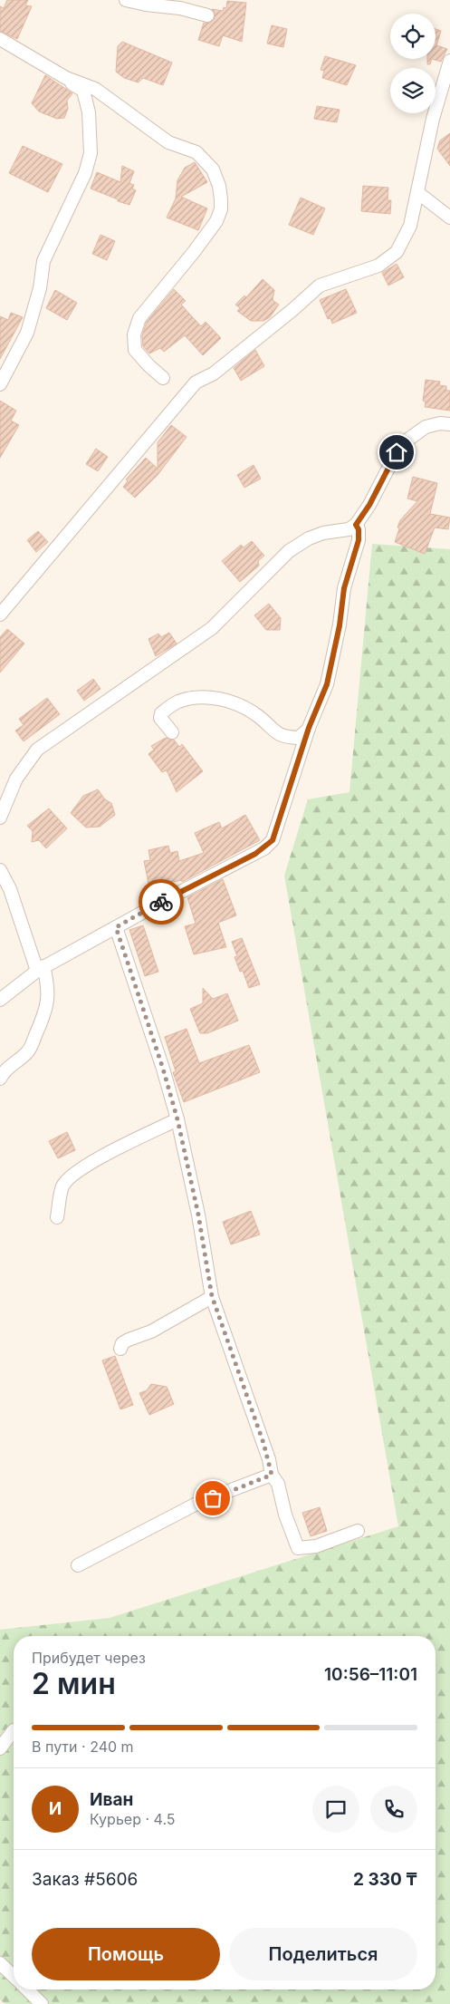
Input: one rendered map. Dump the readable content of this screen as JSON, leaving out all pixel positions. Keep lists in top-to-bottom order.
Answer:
{
  "page": {
    "heading": ["2 мин", "Прибудет через", "10:56–11:01"],
    "panel": [
      "Иван",
      "Курьер · 4.5",
      "Заказ #5606",
      "2 330 ₸"
    ],
    "bar": "В пути · 240 m",
    "round": "И",
    "buttons": ["Помощь", "Поделиться"]
  }
}
